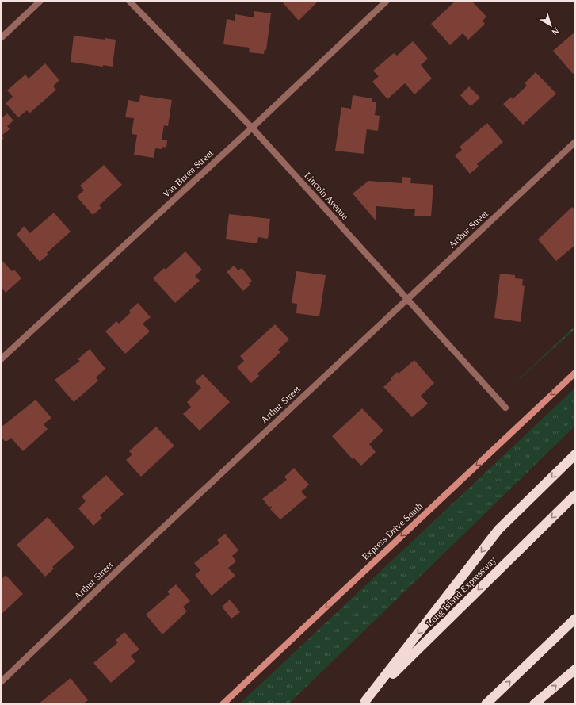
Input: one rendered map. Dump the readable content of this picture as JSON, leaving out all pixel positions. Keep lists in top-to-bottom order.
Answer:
{
  "streets": {
    "highway": ["Long Island Expressway"],
    "main road": ["Express Drive South"],
    "street": ["Van Buren Street", "Lincoln Avenue", "Arthur Street"]
  },
  "crossings": [
    ["Van Buren Street", "Lincoln Avenue"],
    ["Lincoln Avenue", "Arthur Street"]
  ],
  "one_way": ["Express Drive South"],
  "north": "bottom right"
}
